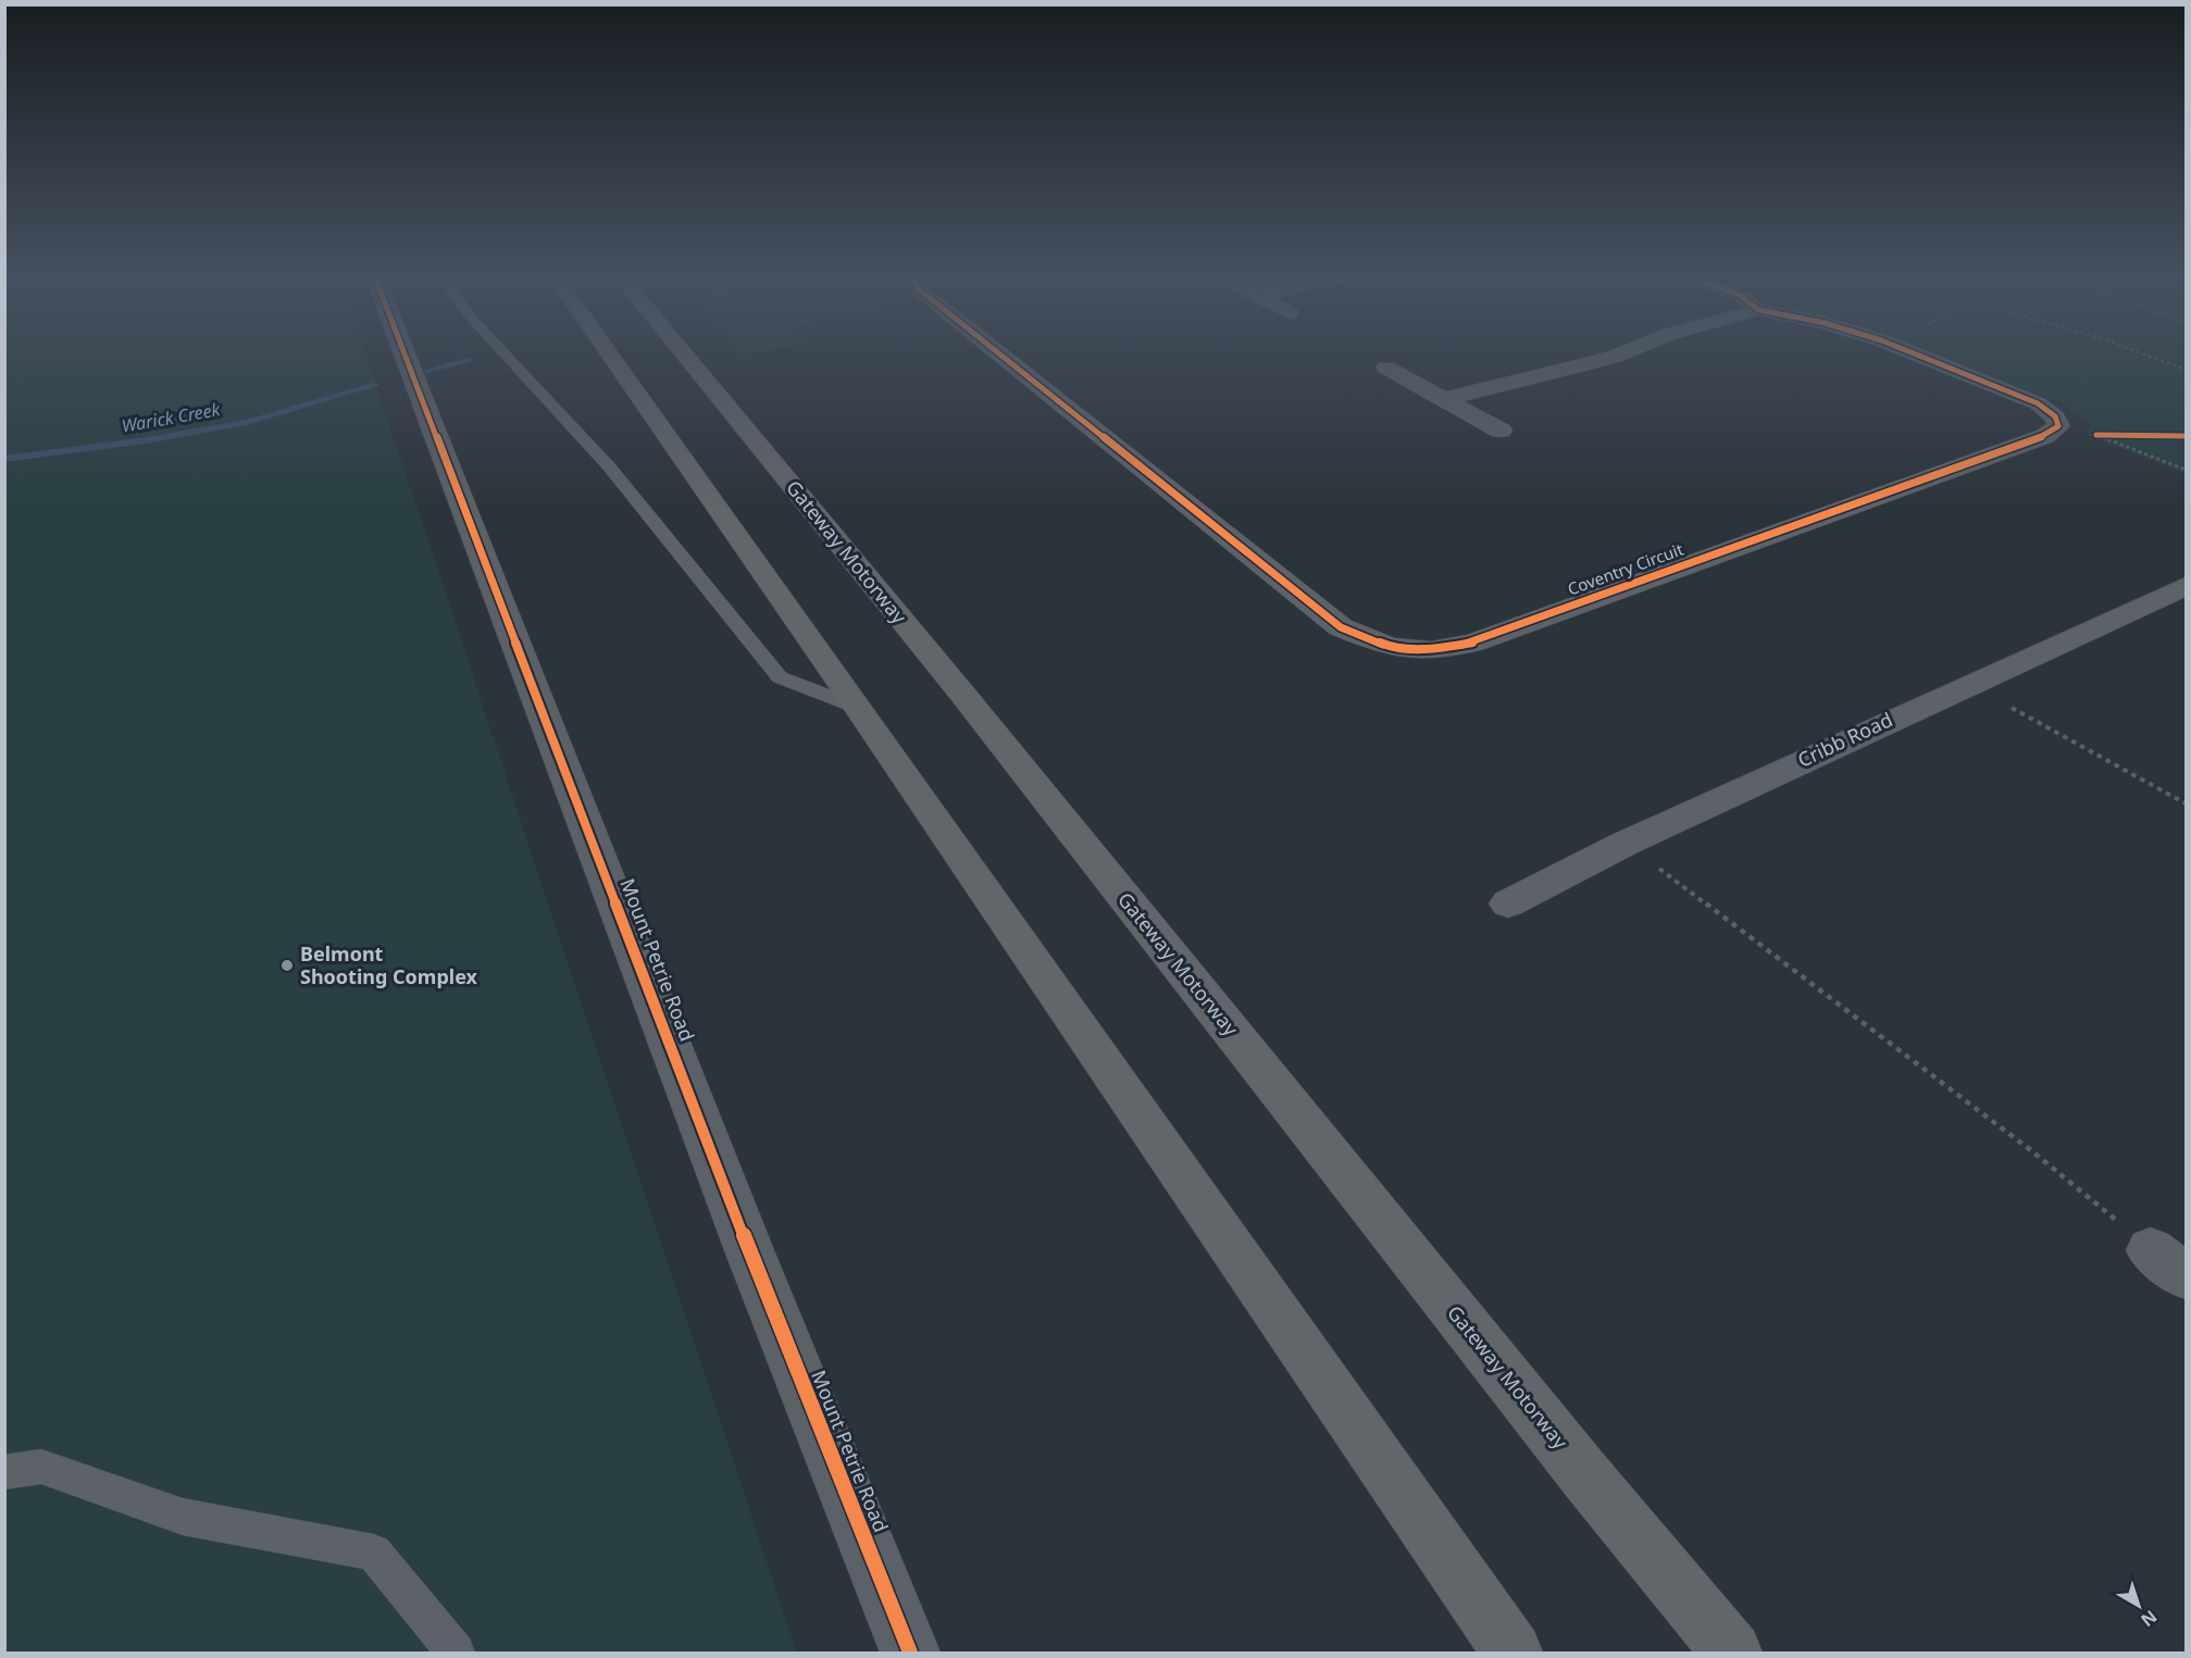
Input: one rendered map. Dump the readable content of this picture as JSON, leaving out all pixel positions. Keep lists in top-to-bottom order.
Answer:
{
  "streets": {
    "highway": ["Gateway Motorway"],
    "street": ["Coventry Circuit", "Cribb Road", "Mount Petrie Road"]
  },
  "water": ["Warick Creek"],
  "places": ["Belmont Shooting Complex"],
  "north": "bottom right"
}
